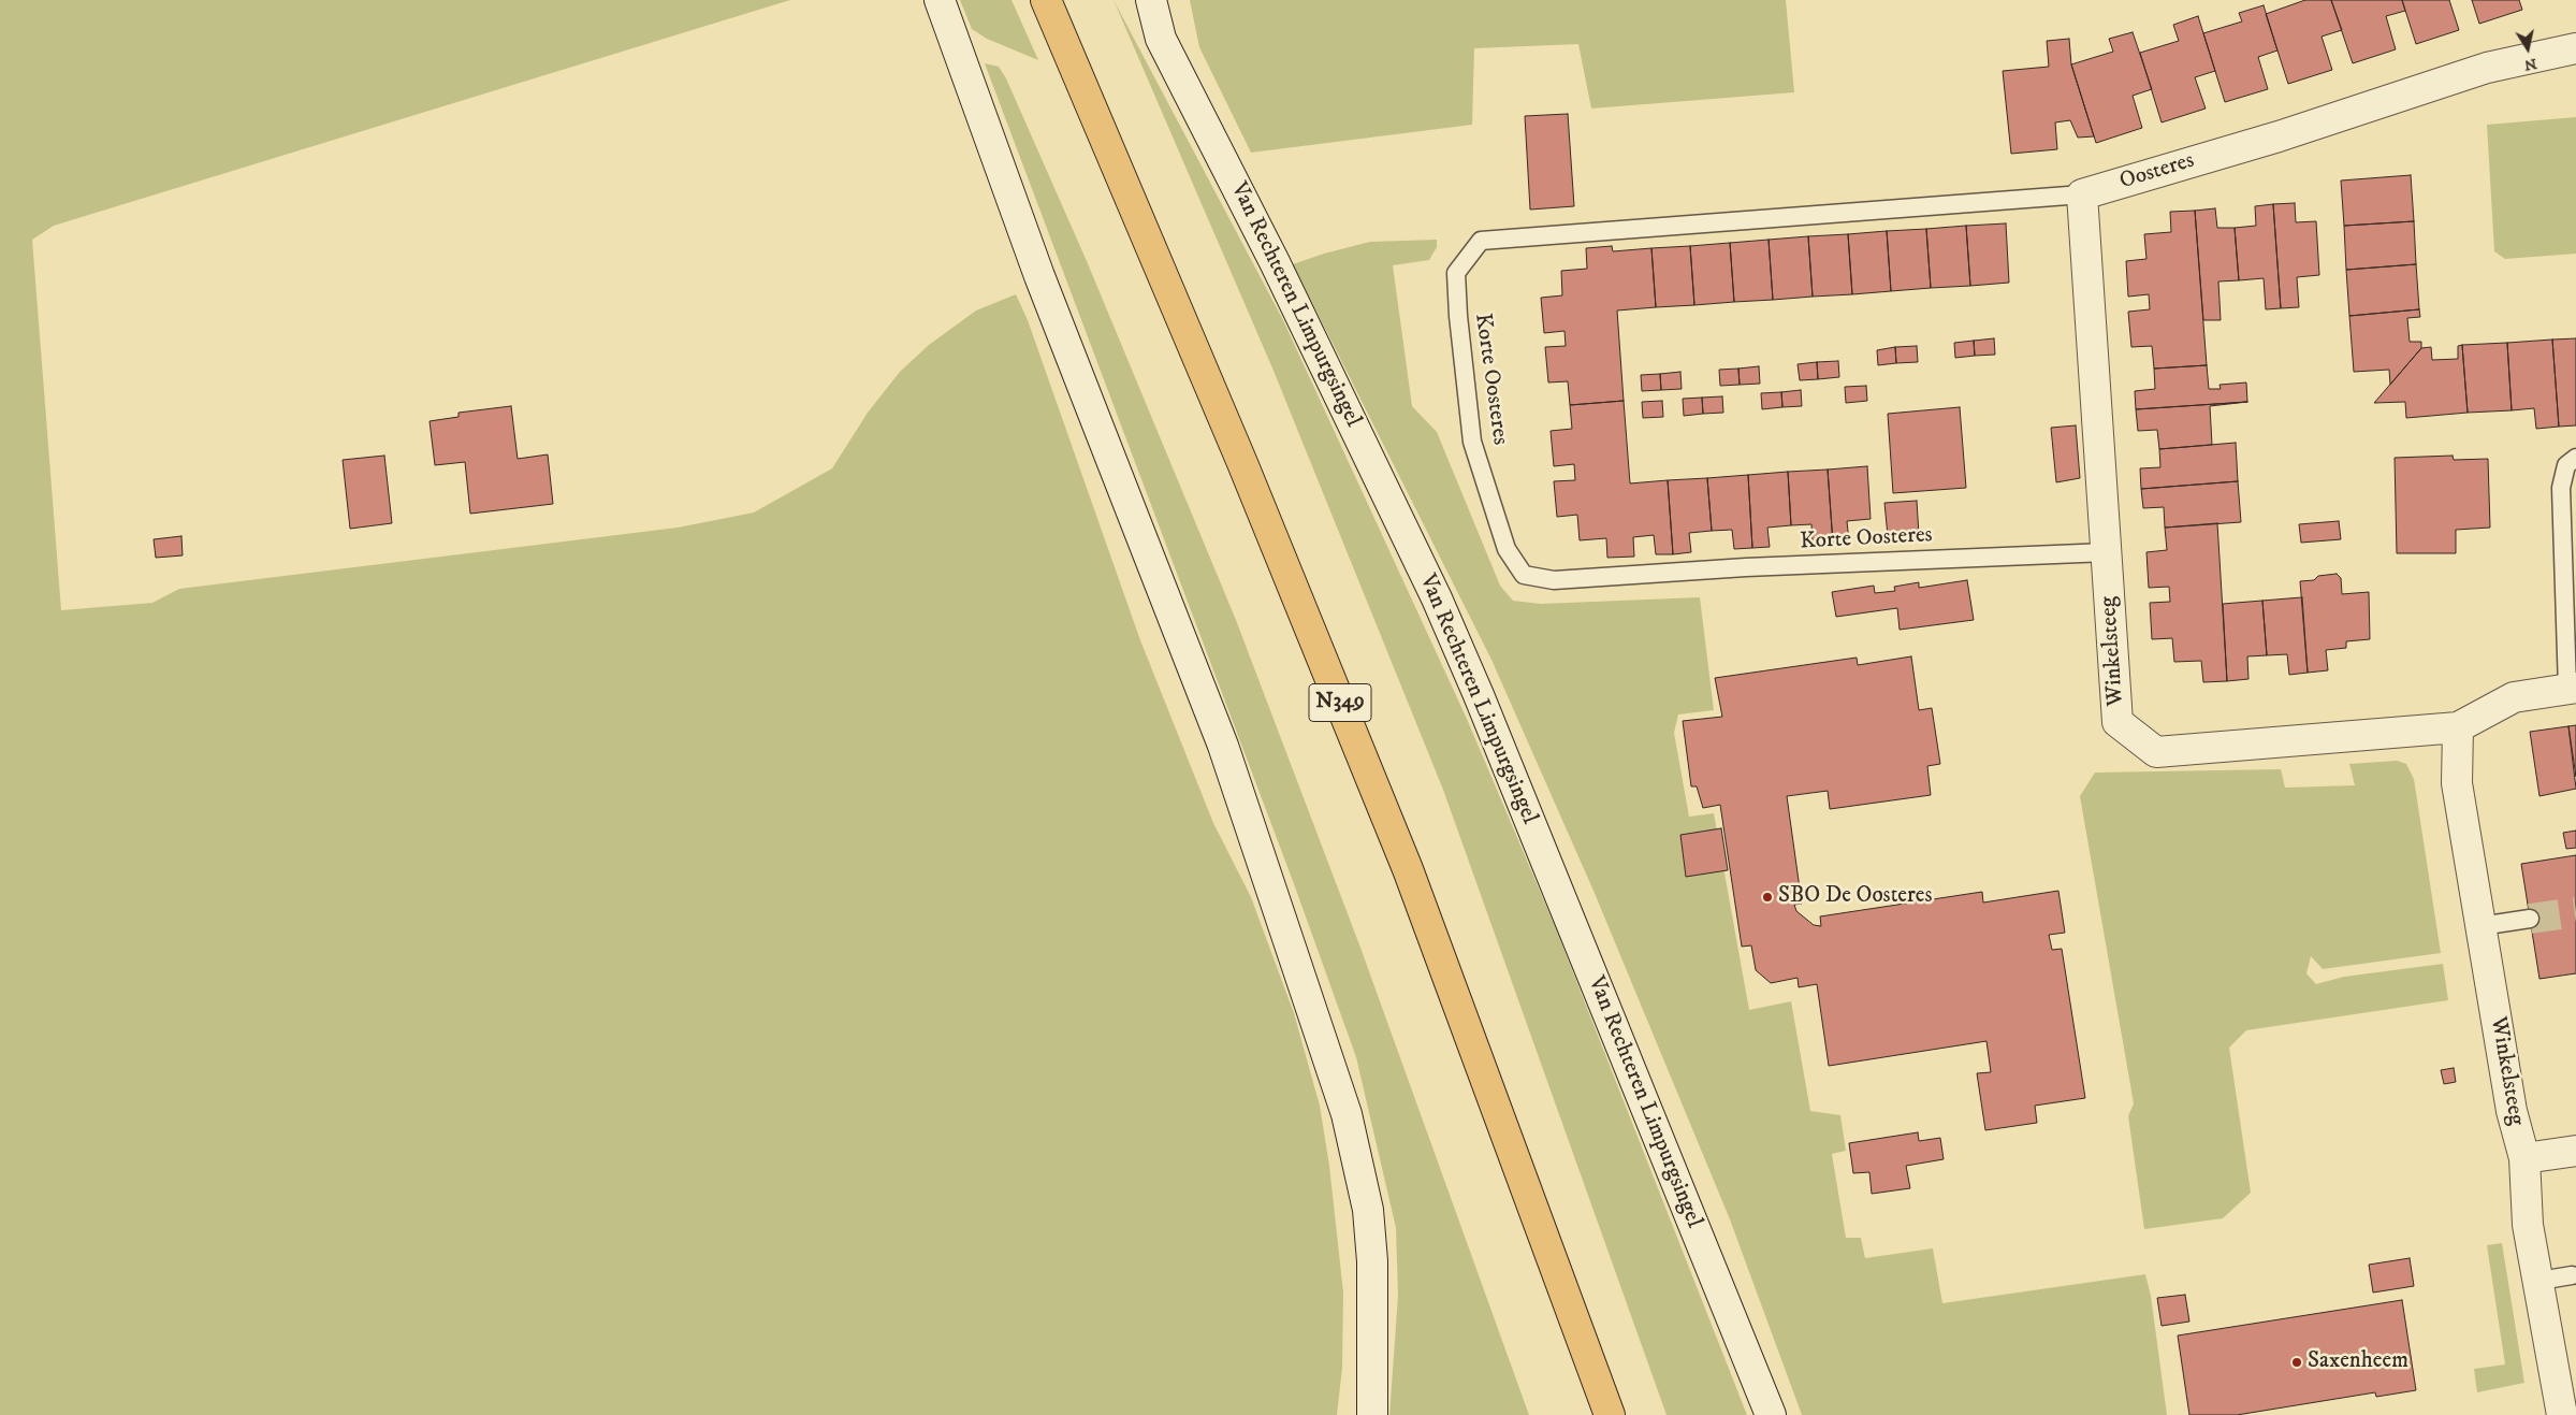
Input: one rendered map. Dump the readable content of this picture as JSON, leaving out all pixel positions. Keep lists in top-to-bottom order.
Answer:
{
  "streets": {
    "main road": [
      "Oosteres",
      "Van Rechteren Limpurgsingel",
      "Winkelsteeg",
      "N349"
    ],
    "lane": ["Korte Oosteres"]
  },
  "crossings": [
    ["Oosteres", "Korte Oosteres"],
    ["Korte Oosteres", "Winkelsteeg"]
  ],
  "places": ["SBO De Oosteres", "Saxenheem"],
  "north": "bottom"
}
